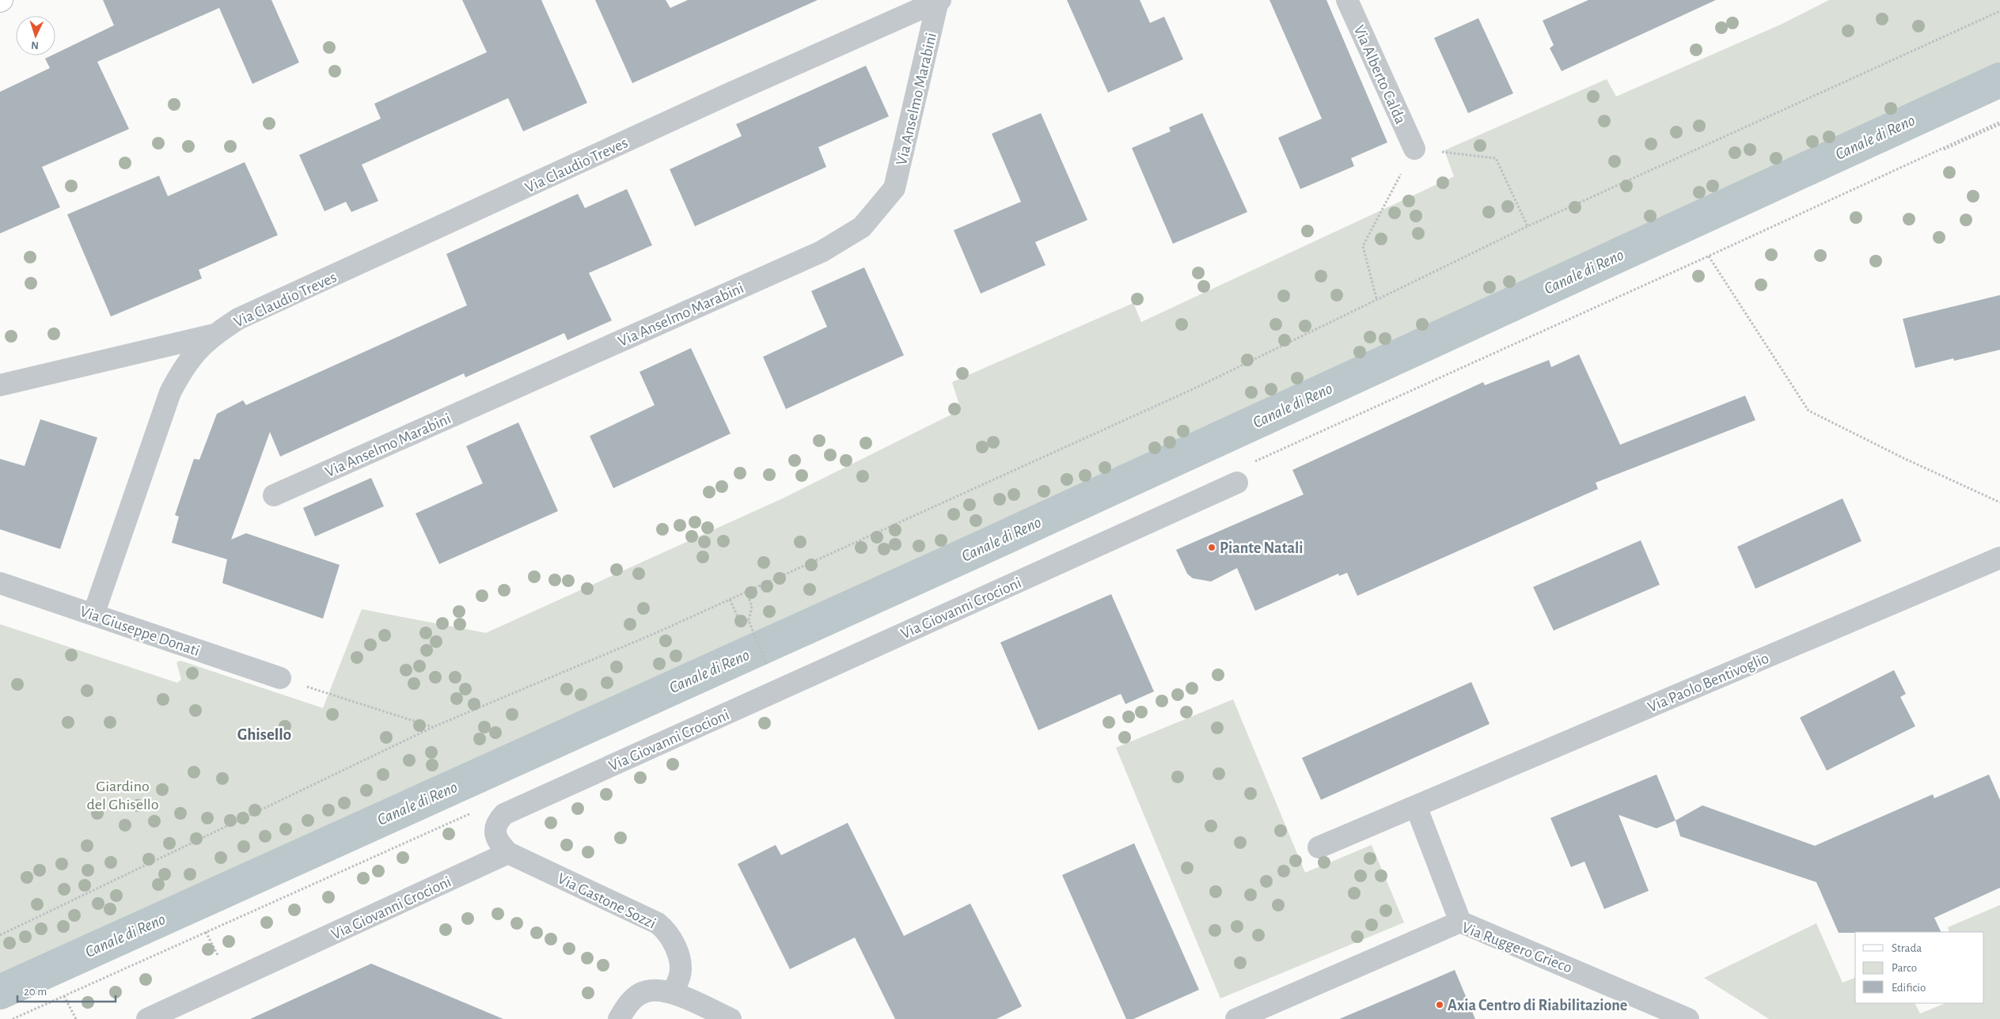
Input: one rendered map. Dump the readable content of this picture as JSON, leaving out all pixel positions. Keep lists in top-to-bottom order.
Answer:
{
  "streets": {
    "street": [
      "Via Alberto Calda",
      "Via Anselmo Marabini",
      "Via Claudio Treves",
      "Via Giovanni Crocioni",
      "Via Giuseppe Donati",
      "Via Paolo Bentivoglio",
      "Via Gastone Sozzi",
      "Via Ruggero Grieco"
    ]
  },
  "crossings": [
    ["Via Anselmo Marabini", "Via Claudio Treves"],
    ["Via Claudio Treves", "Via Giuseppe Donati"],
    ["Via Giovanni Crocioni", "Via Gastone Sozzi"]
  ],
  "districts": ["Ghisello"],
  "water": ["Canale di Reno"],
  "parks": ["Giardino del Ghisello"],
  "places": ["Piante Natali", "Axia Centro di Riabilitazione"],
  "legend": ["Strada", "Parco", "Edificio"],
  "scale_bar": "20 m",
  "north": "bottom"
}
